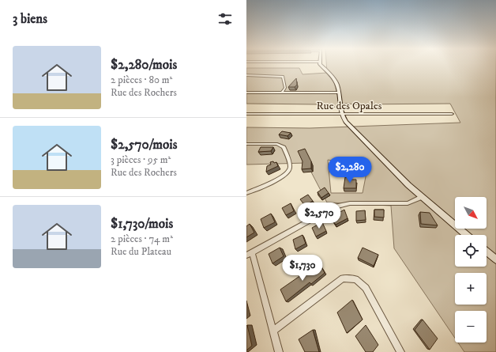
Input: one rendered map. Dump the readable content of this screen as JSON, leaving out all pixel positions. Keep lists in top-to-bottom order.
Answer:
{
  "streets": {
    "street": ["Rue des Opales"]
  },
  "north": "bottom right",
  "page": {
    "heading": "3 biens",
    "list": [
      {
        "name": "$2,280/mois",
        "note": "2 pièces · 80 m² · Rue des Rochers"
      },
      {
        "name": "$2,570/mois",
        "note": "3 pièces · 95 m² · Rue des Rochers"
      },
      {
        "name": "$1,730/mois",
        "note": "2 pièces · 74 m² · Rue du Plateau"
      }
    ],
    "price": ["$2,280", "$2,570", "$1,730"],
    "map_buttons": ["+", "−"]
  }
}
